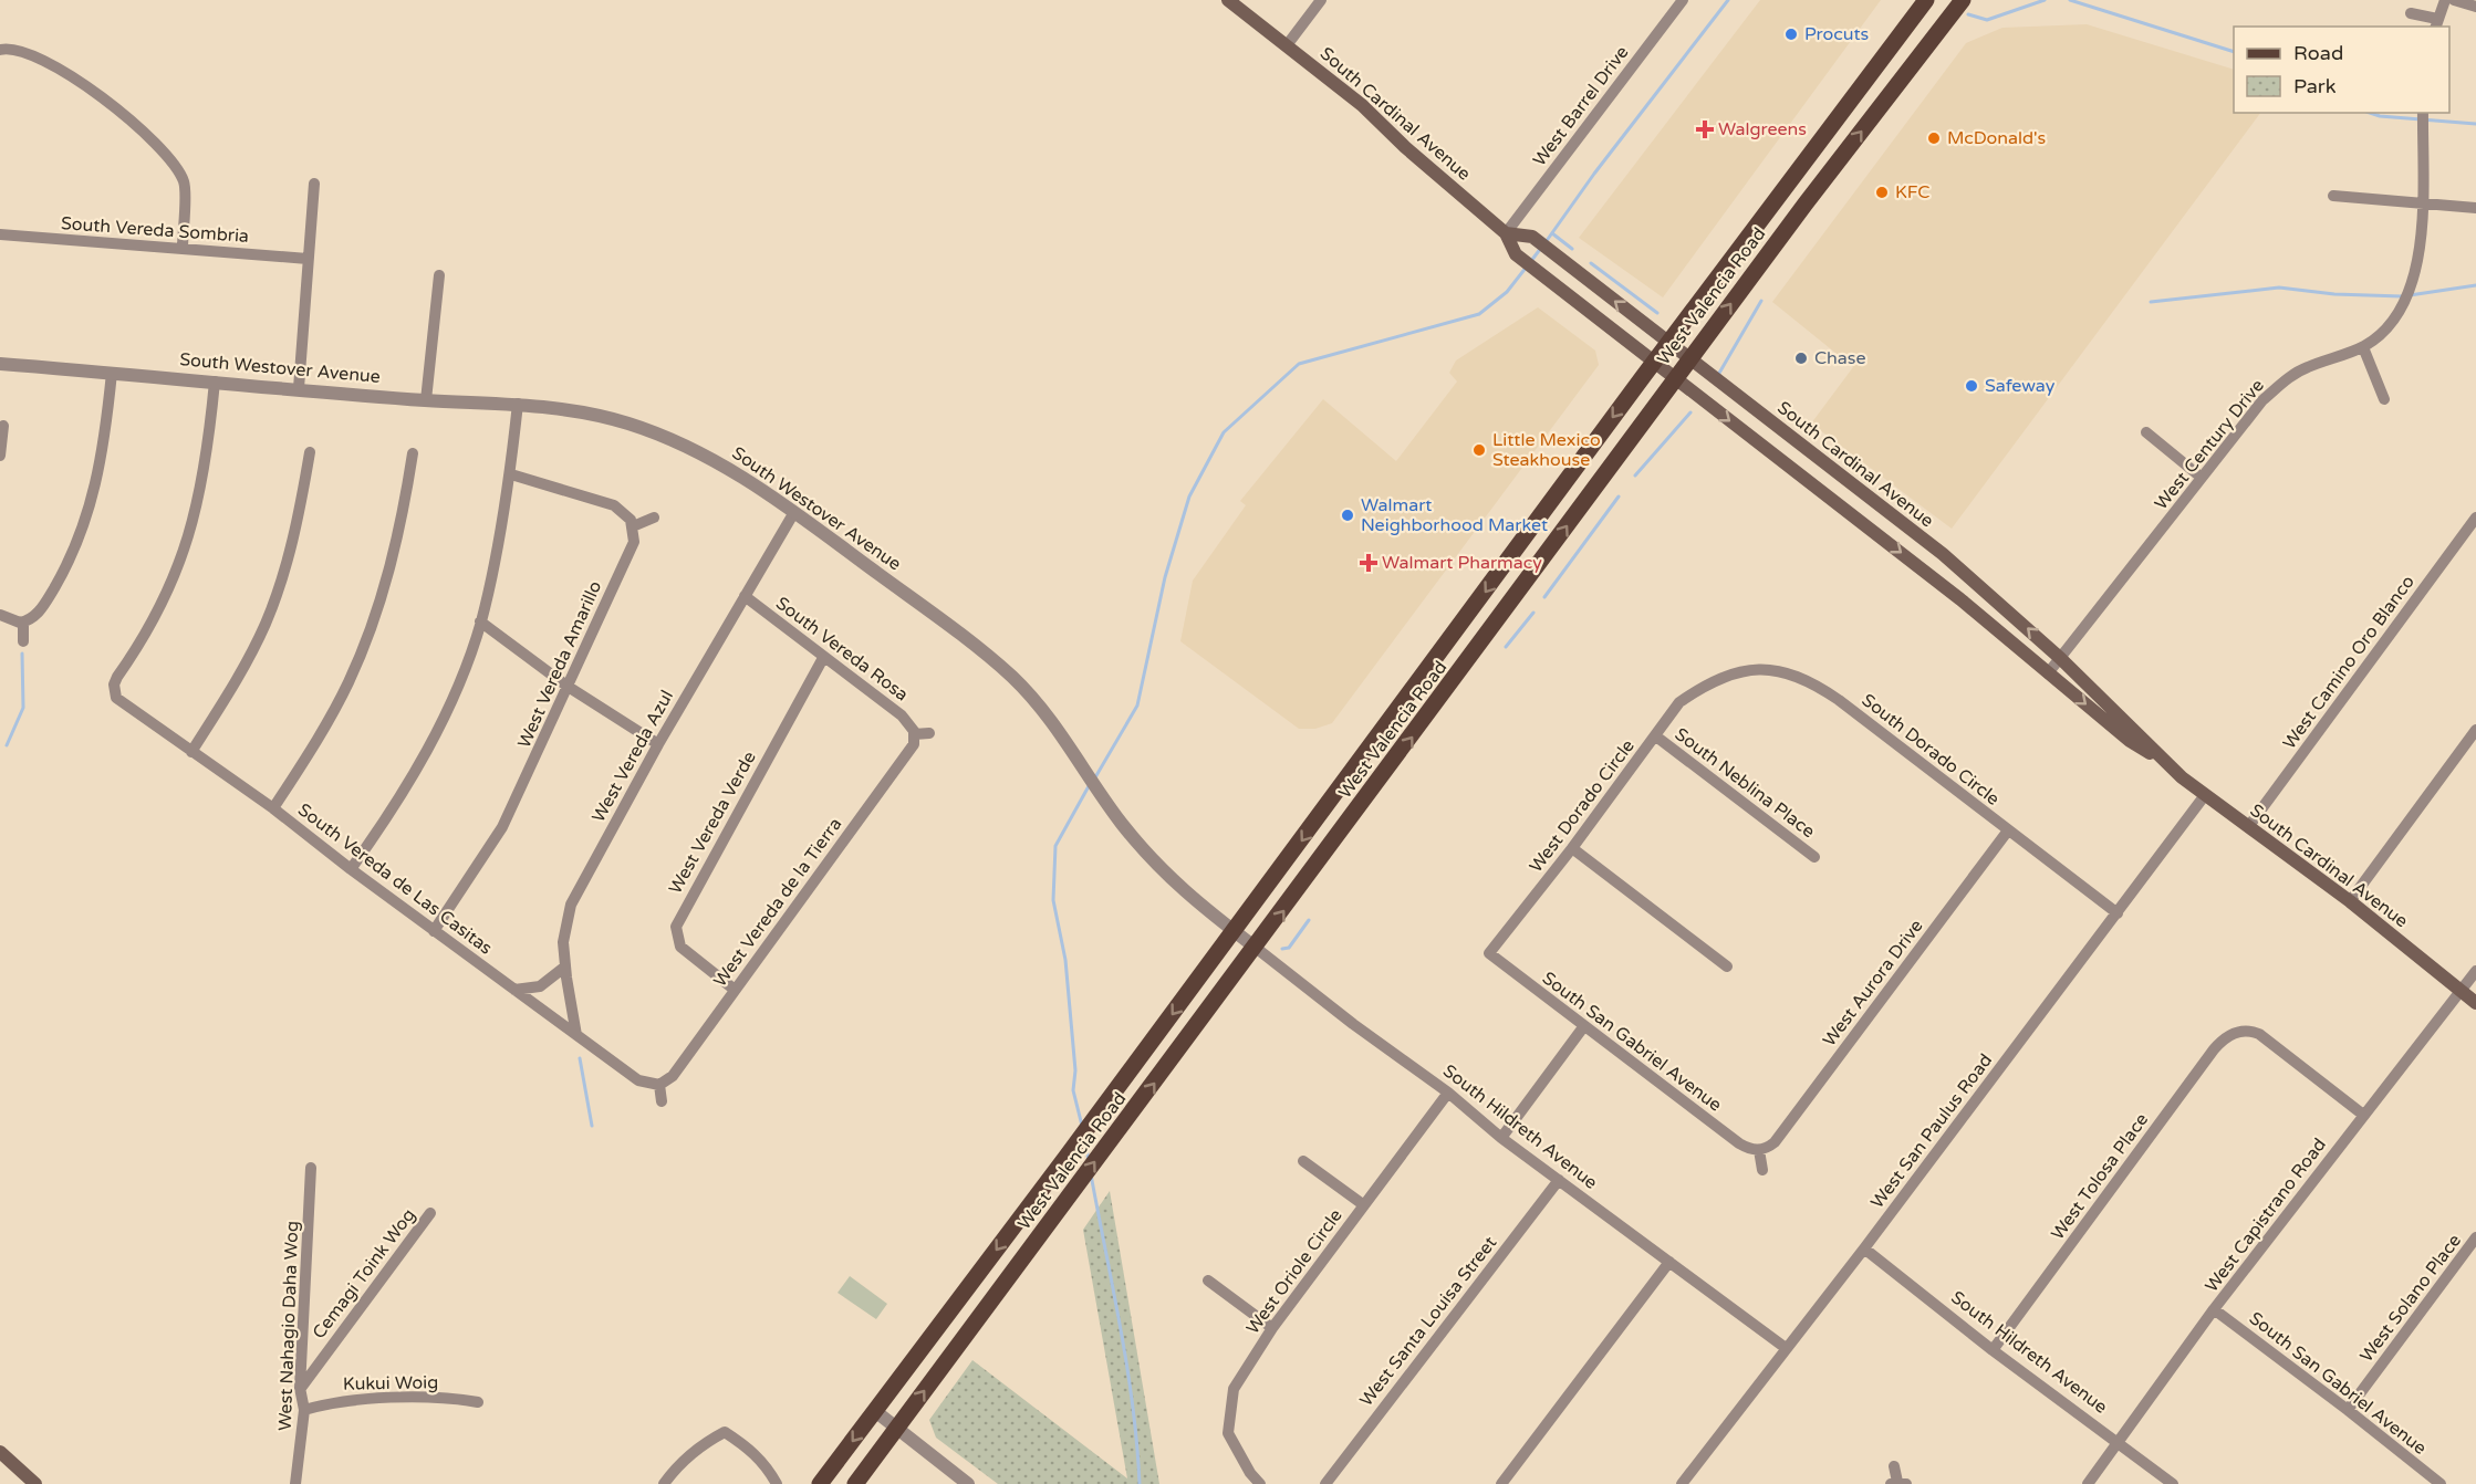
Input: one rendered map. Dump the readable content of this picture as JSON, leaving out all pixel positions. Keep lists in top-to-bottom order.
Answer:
{
  "streets": {
    "main road": ["South Cardinal Avenue", "West Valencia Road"],
    "street": [
      "West Barrel Drive",
      "South Vereda Sombria",
      "South Westover Avenue",
      "West Century Drive",
      "South Vereda Rosa",
      "West Camino Oro Blanco",
      "West Vereda Amarillo",
      "South Dorado Circle",
      "West Vereda Azul",
      "South Neblina Place",
      "West Dorado Circle",
      "West Vereda Verde",
      "South Vereda de Las Casitas",
      "West Vereda de la Tierra",
      "West Aurora Drive",
      "South San Gabriel Avenue",
      "South Hildreth Avenue",
      "West San Paulus Road",
      "West Tolosa Place",
      "West Capistrano Road",
      "West Oriole Circle",
      "Cemagi Toink Wog",
      "West Solano Place",
      "West Santa Louisa Street",
      "West Nahagio Daha Wog",
      "Kukui Woig"
    ]
  },
  "crossings": [
    ["West Barrel Drive", "South Cardinal Avenue"],
    ["South Cardinal Avenue", "West Valencia Road"],
    ["South Cardinal Avenue", "West Century Drive"],
    ["South Cardinal Avenue", "West Camino Oro Blanco"],
    ["South Cardinal Avenue", "West San Paulus Road"],
    ["South Cardinal Avenue", "West Capistrano Road"],
    ["West Valencia Road", "South Westover Avenue"],
    ["West Valencia Road", "South Hildreth Avenue"],
    ["South Westover Avenue", "West Vereda Azul"],
    ["South Westover Avenue", "South Vereda de Las Casitas"],
    ["South Westover Avenue", "South Hildreth Avenue"],
    ["South Vereda Rosa", "West Vereda Azul"],
    ["South Vereda Rosa", "West Vereda Verde"],
    ["South Vereda Rosa", "West Vereda de la Tierra"],
    ["West Vereda Amarillo", "South Vereda de Las Casitas"],
    ["South Dorado Circle", "West Dorado Circle"],
    ["South Dorado Circle", "West Aurora Drive"],
    ["South Dorado Circle", "West San Paulus Road"],
    ["West Vereda Azul", "South Vereda de Las Casitas"],
    ["South Neblina Place", "West Dorado Circle"],
    ["West Dorado Circle", "South San Gabriel Avenue"],
    ["West Vereda Verde", "West Vereda de la Tierra"],
    ["South Vereda de Las Casitas", "West Vereda de la Tierra"],
    ["West Aurora Drive", "South San Gabriel Avenue"],
    ["South San Gabriel Avenue", "West Capistrano Road"],
    ["South San Gabriel Avenue", "West Solano Place"],
    ["South Hildreth Avenue", "West San Paulus Road"],
    ["South Hildreth Avenue", "West Tolosa Place"],
    ["South Hildreth Avenue", "West Capistrano Road"],
    ["South Hildreth Avenue", "West Oriole Circle"],
    ["South Hildreth Avenue", "West Santa Louisa Street"],
    ["West Tolosa Place", "West Capistrano Road"],
    ["Cemagi Toink Wog", "West Nahagio Daha Wog"],
    ["West Nahagio Daha Wog", "Kukui Woig"]
  ],
  "places": {
    "other": [
      "Procuts",
      "McDonald's",
      "KFC",
      "Chase",
      "Safeway",
      "Little Mexico Steakhouse",
      "Walmart Neighborhood Market"
    ],
    "health": ["Walgreens", "Walmart Pharmacy"]
  },
  "legend": ["Road", "Park"]
}
